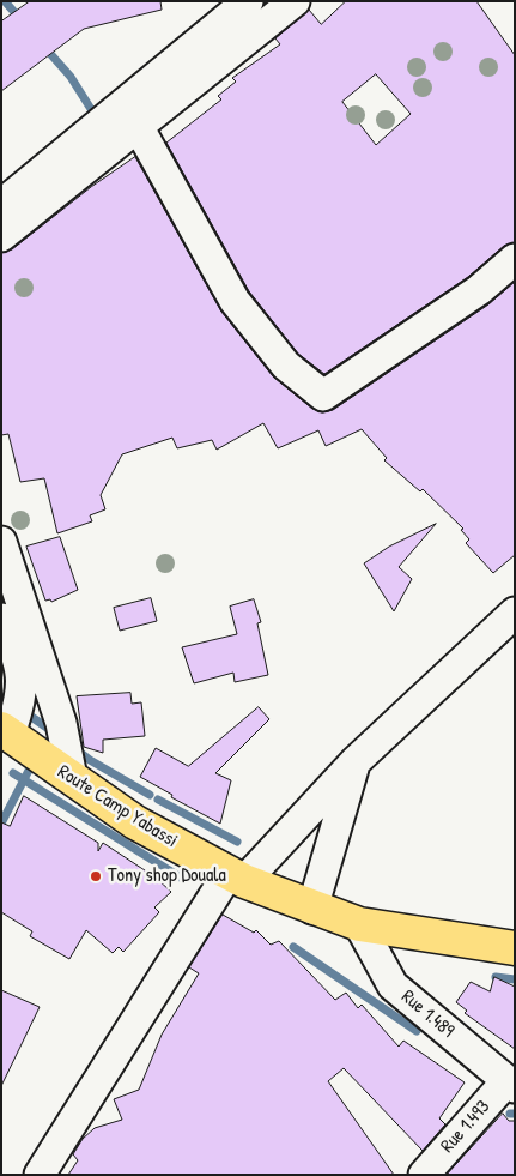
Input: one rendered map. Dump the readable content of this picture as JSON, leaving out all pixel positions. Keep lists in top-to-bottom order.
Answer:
{
  "streets": {
    "main road": ["Route Camp Yabassi"],
    "street": ["Rue 1.489", "Rue 1.493"]
  },
  "crossings": [
    ["Route Camp Yabassi", "Rue 1.489"],
    ["Rue 1.489", "Rue 1.493"]
  ],
  "places": ["Tony shop Douala"]
}
